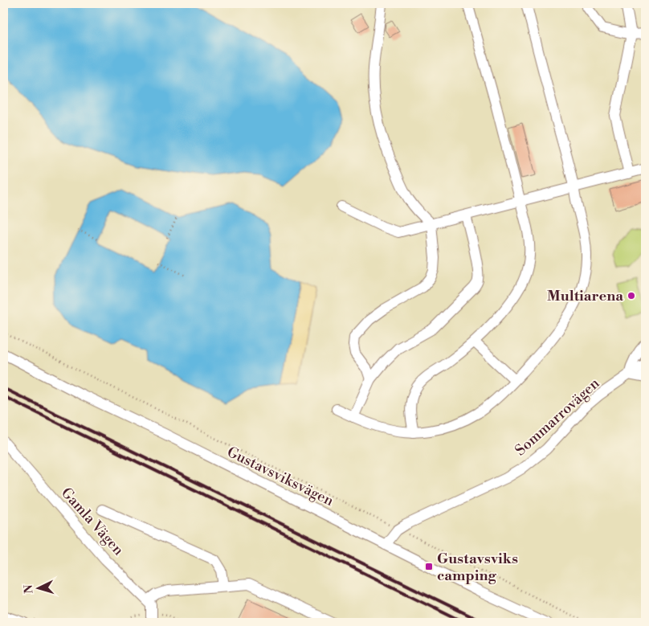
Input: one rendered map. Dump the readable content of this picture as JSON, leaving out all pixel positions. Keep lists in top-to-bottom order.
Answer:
{
  "streets": {
    "street": ["Sommarrovägen", "Gustavsviksvägen", "Gamla Vägen"]
  },
  "crossings": [
    ["Sommarrovägen", "Gustavsviksvägen"]
  ],
  "places": {
    "other": ["Multiarena"],
    "transit": ["Gustavsviks camping"]
  },
  "north": "left"
}
